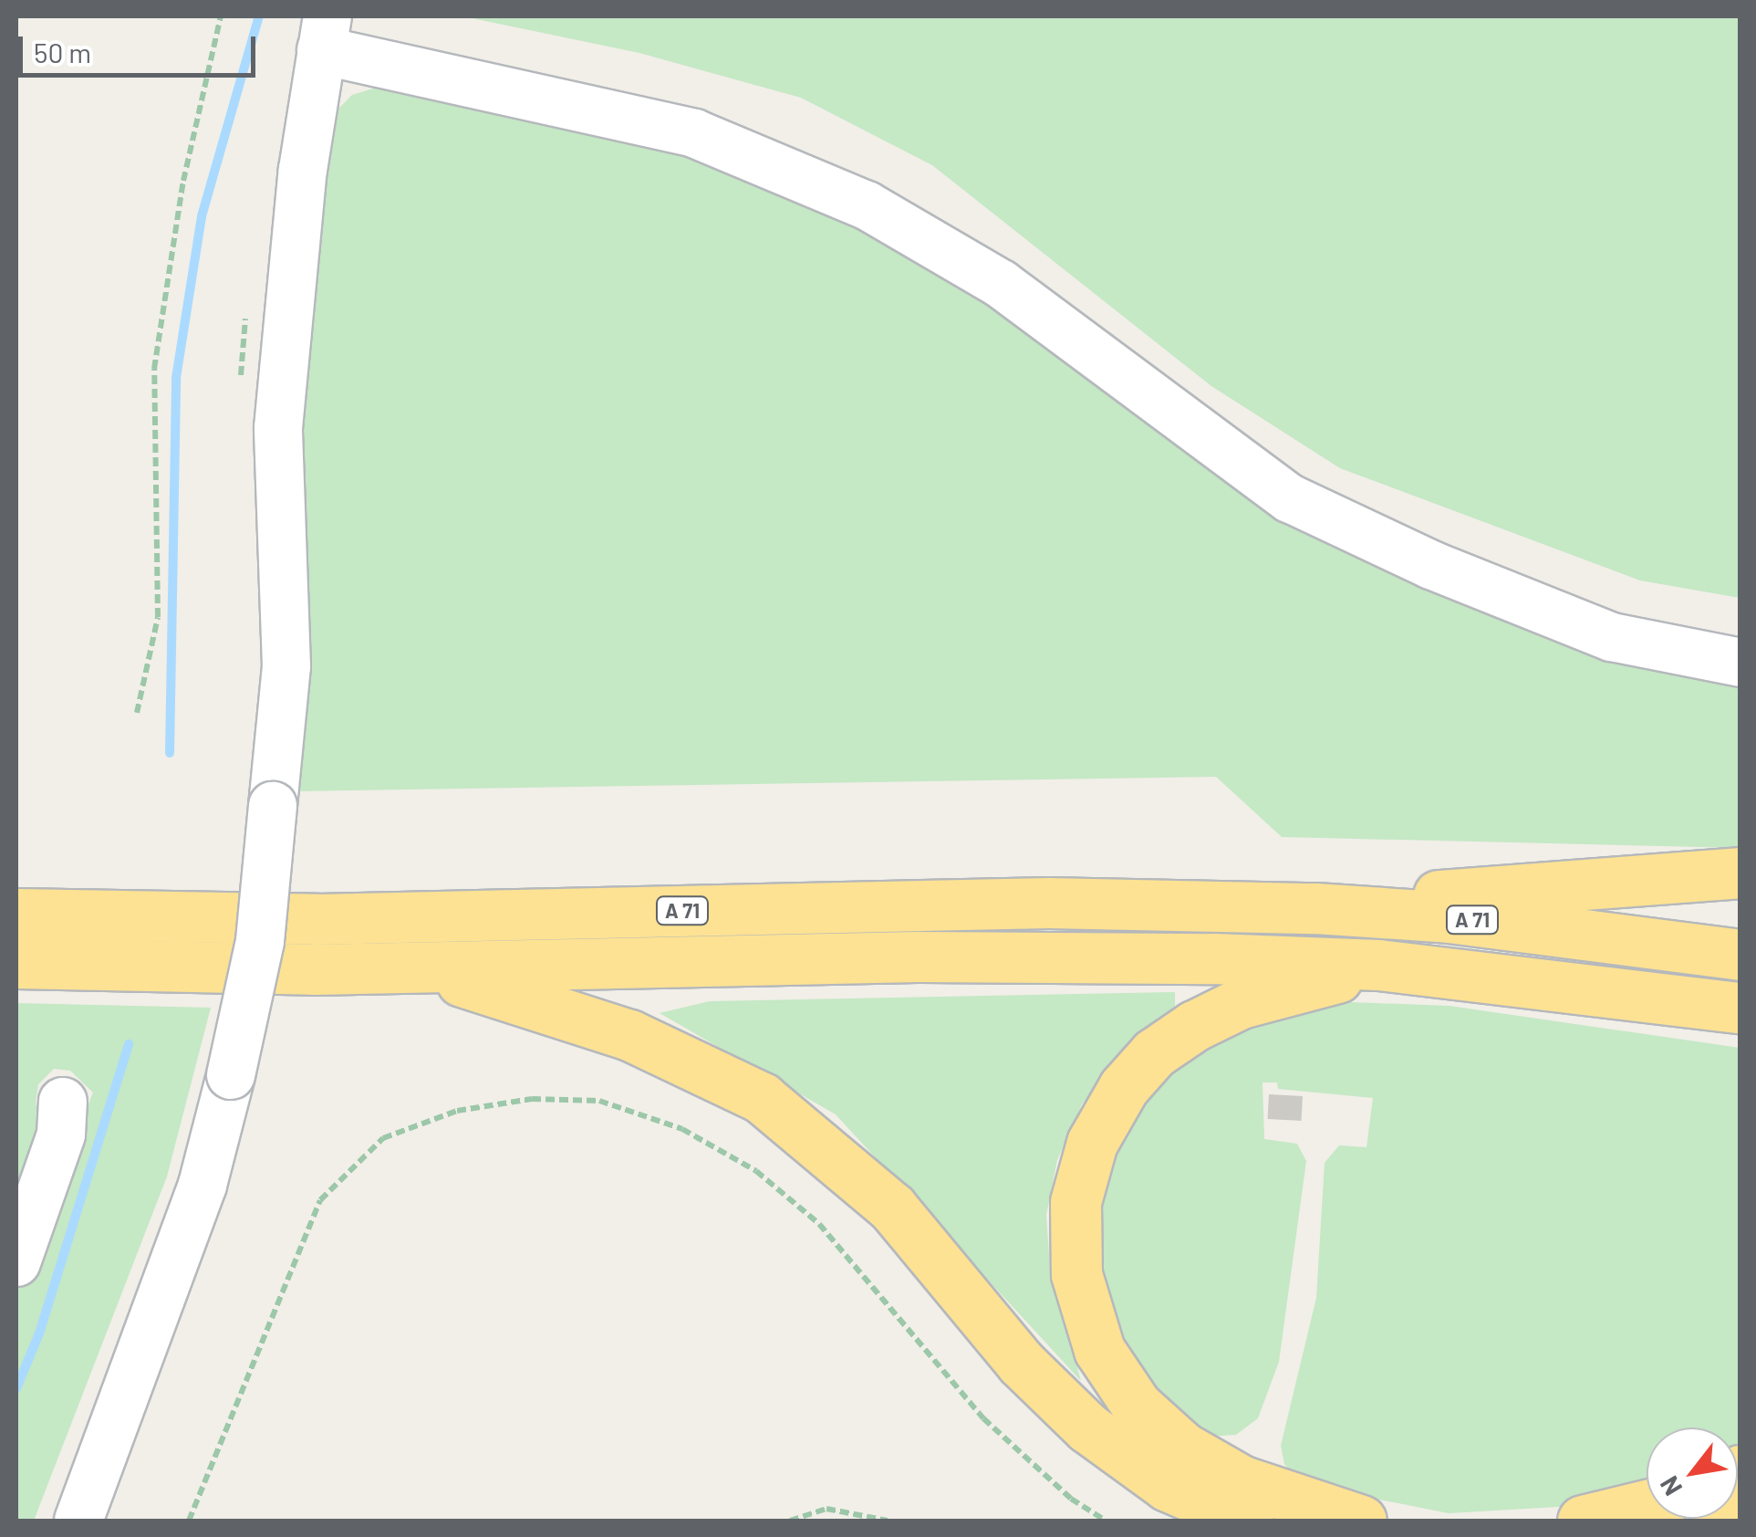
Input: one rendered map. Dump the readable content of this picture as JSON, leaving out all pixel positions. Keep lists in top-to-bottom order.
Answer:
{
  "streets": {
    "highway": ["A 71"]
  },
  "scale_bar": "50 m",
  "north": "bottom left"
}
